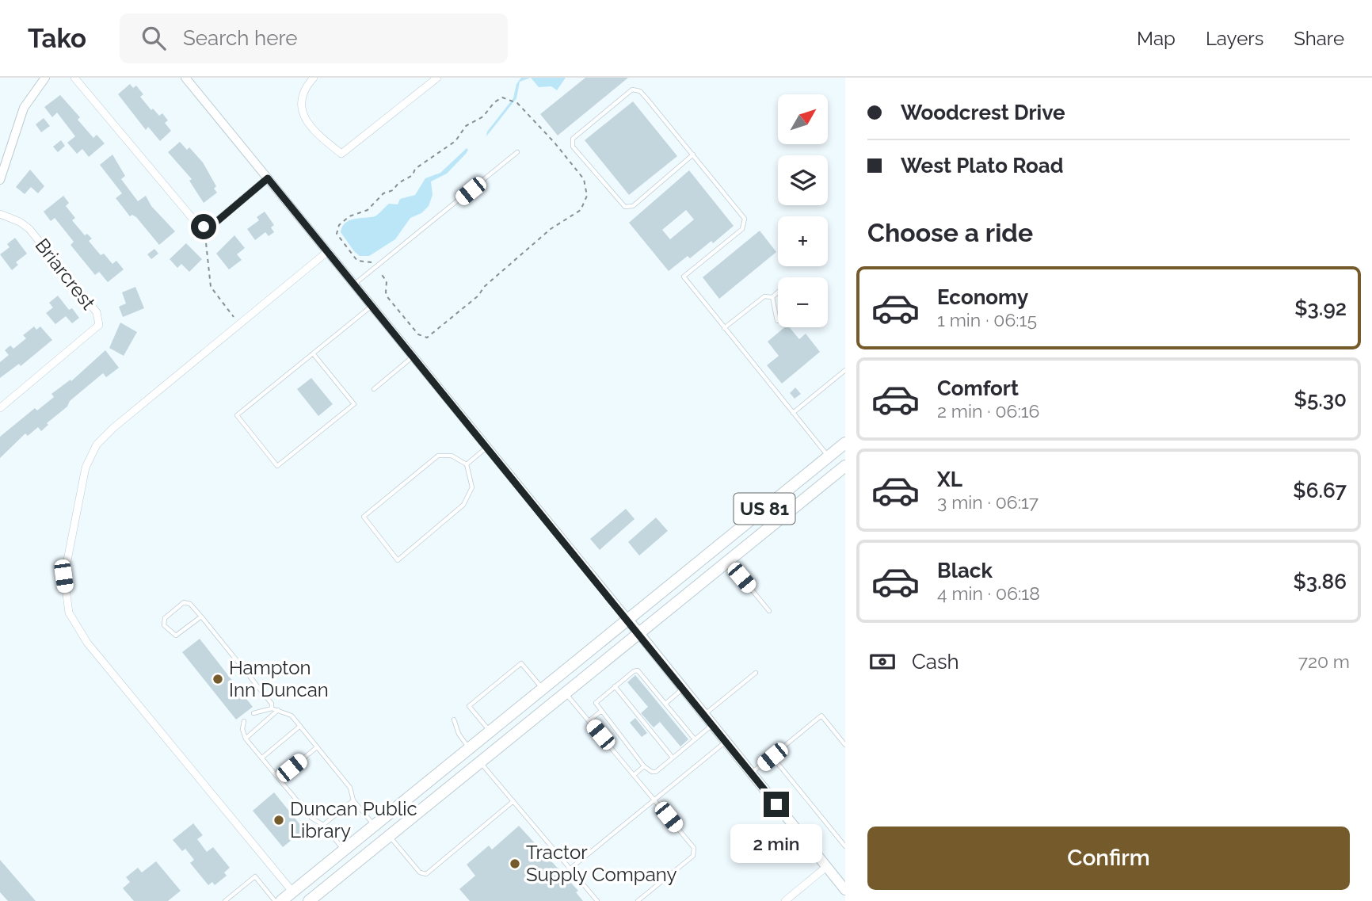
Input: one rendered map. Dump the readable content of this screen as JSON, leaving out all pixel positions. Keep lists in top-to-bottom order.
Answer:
{
  "streets": {
    "main road": ["US 81"],
    "street": ["Briarcrest"]
  },
  "places": ["Hampton Inn Duncan", "Duncan Public Library", "Tractor Supply Company"],
  "north": "top right",
  "page": {
    "header": "Tako",
    "search": "Search here",
    "nav": ["Map", "Layers", "Share"],
    "banner": ["Woodcrest Drive", "West Plato Road"],
    "map_buttons": ["+", "−"],
    "heading": "Choose a ride",
    "list": [
      {
        "name": "Economy",
        "note": "1 min · 06:15",
        "value": "$3.92"
      },
      {
        "name": "Comfort",
        "note": "2 min · 06:16",
        "value": "$5.30"
      },
      {
        "name": "XL",
        "note": "3 min · 06:17",
        "value": "$6.67"
      },
      {
        "name": "Black",
        "note": "4 min · 06:18",
        "value": "$3.86"
      }
    ],
    "pay": ["Cash", "720 m"],
    "buttons": "Confirm",
    "bubble": "2 min"
  }
}
